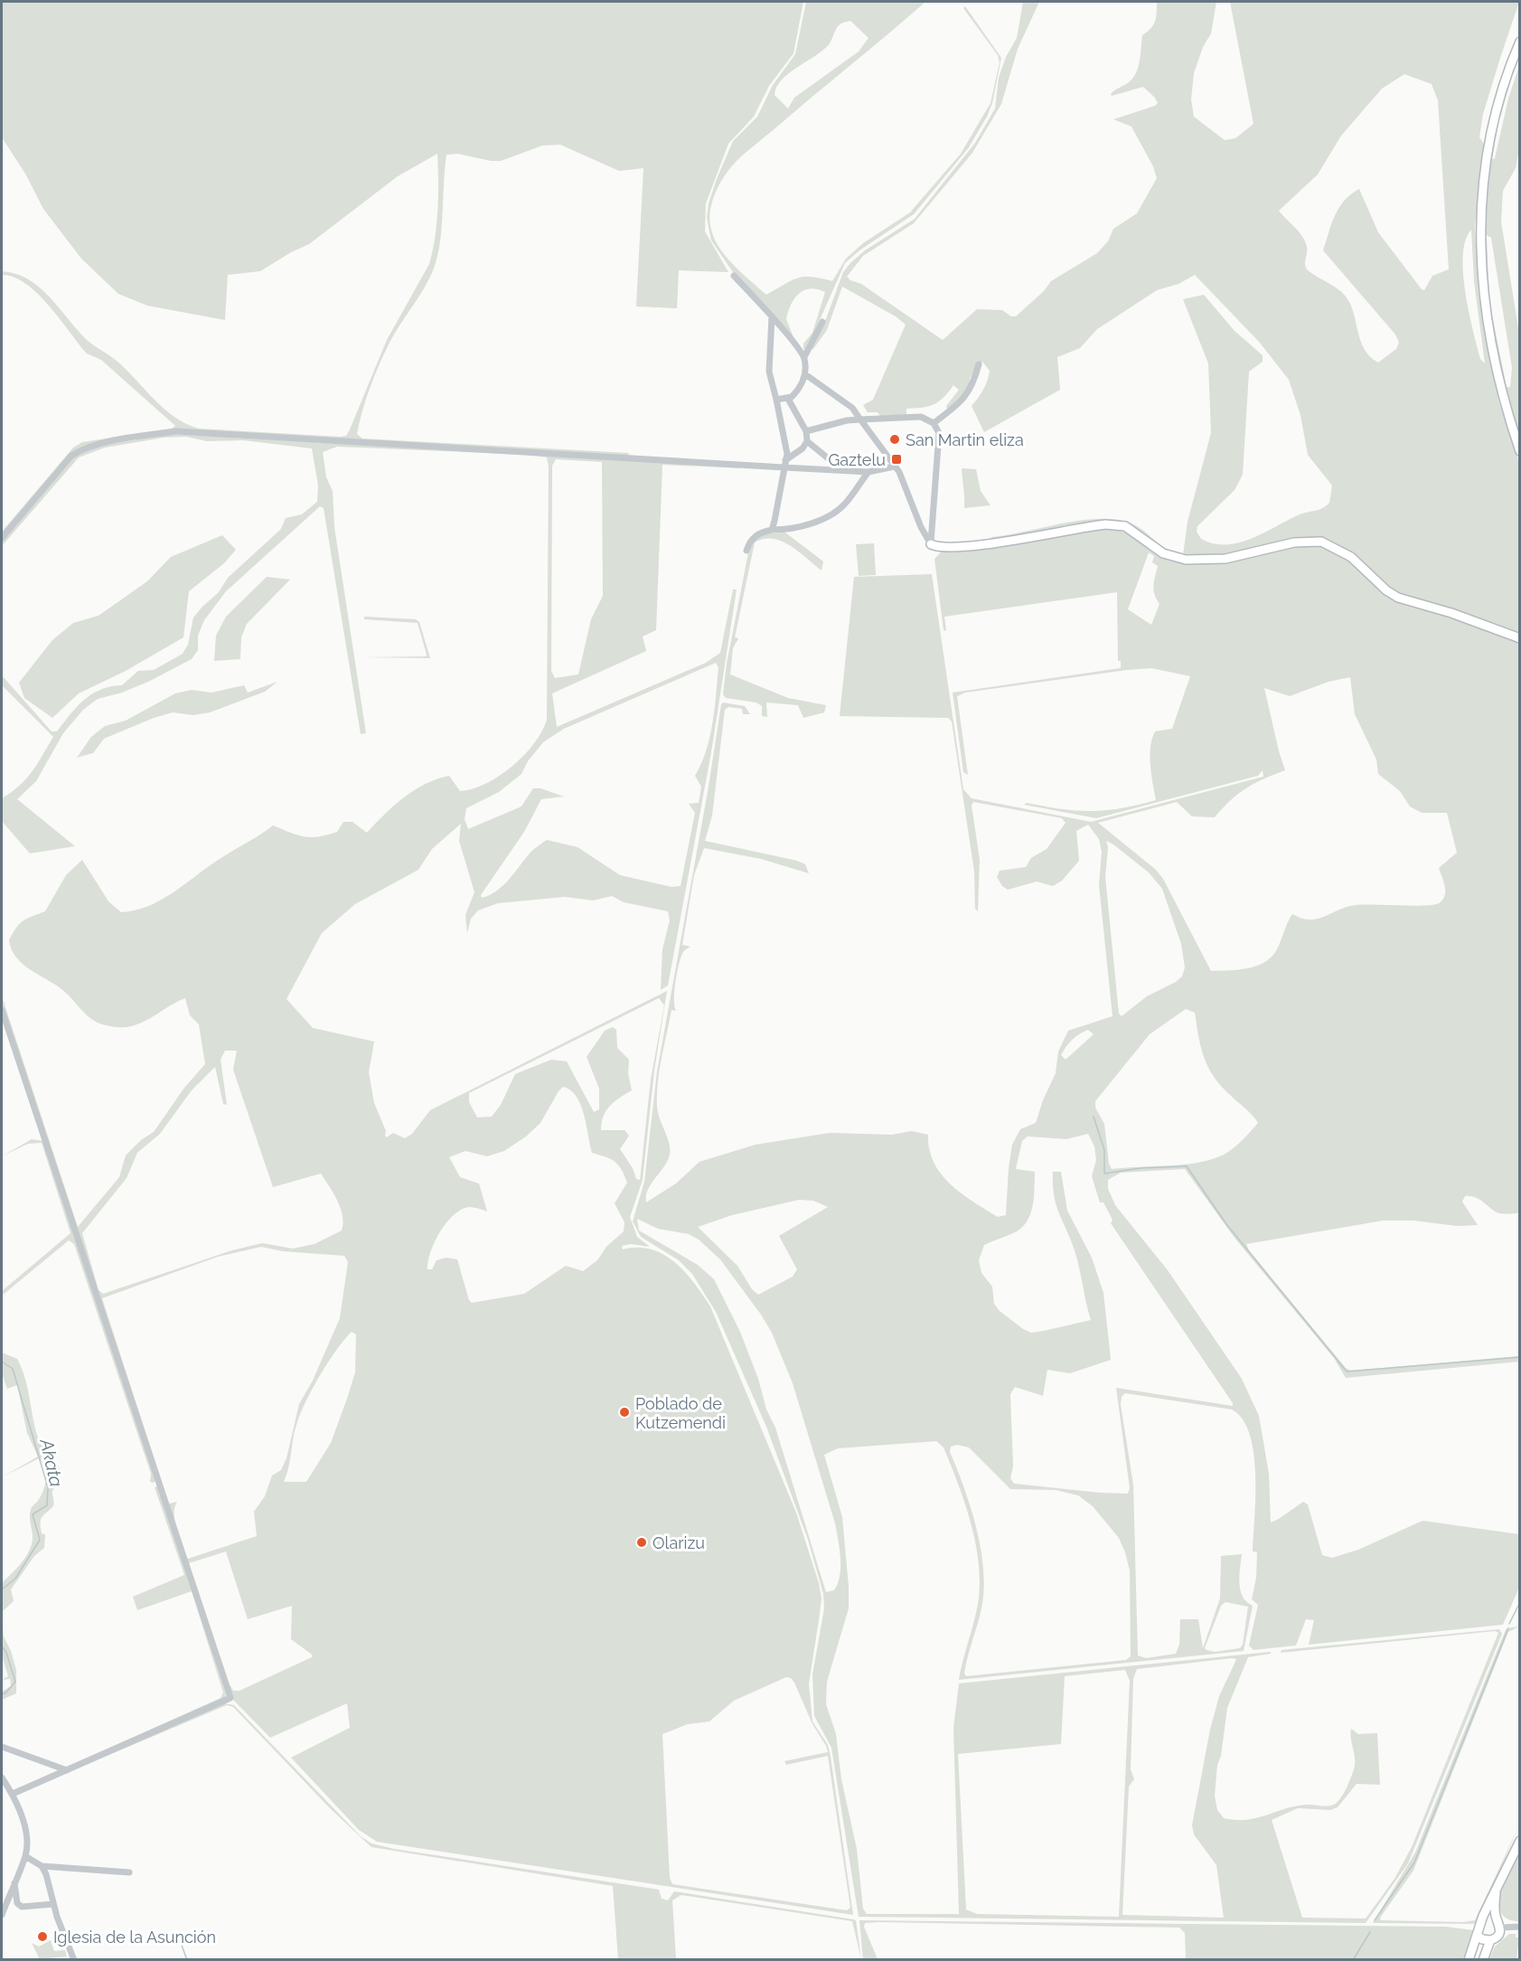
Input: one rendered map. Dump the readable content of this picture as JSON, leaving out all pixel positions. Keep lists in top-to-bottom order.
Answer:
{
  "water": ["Akata"],
  "places": {
    "other": [
      "San Martin eliza",
      "Poblado de Kutzemendi",
      "Olarizu",
      "Iglesia de la Asunción"
    ],
    "transit": ["Gaztelu"]
  }
}
